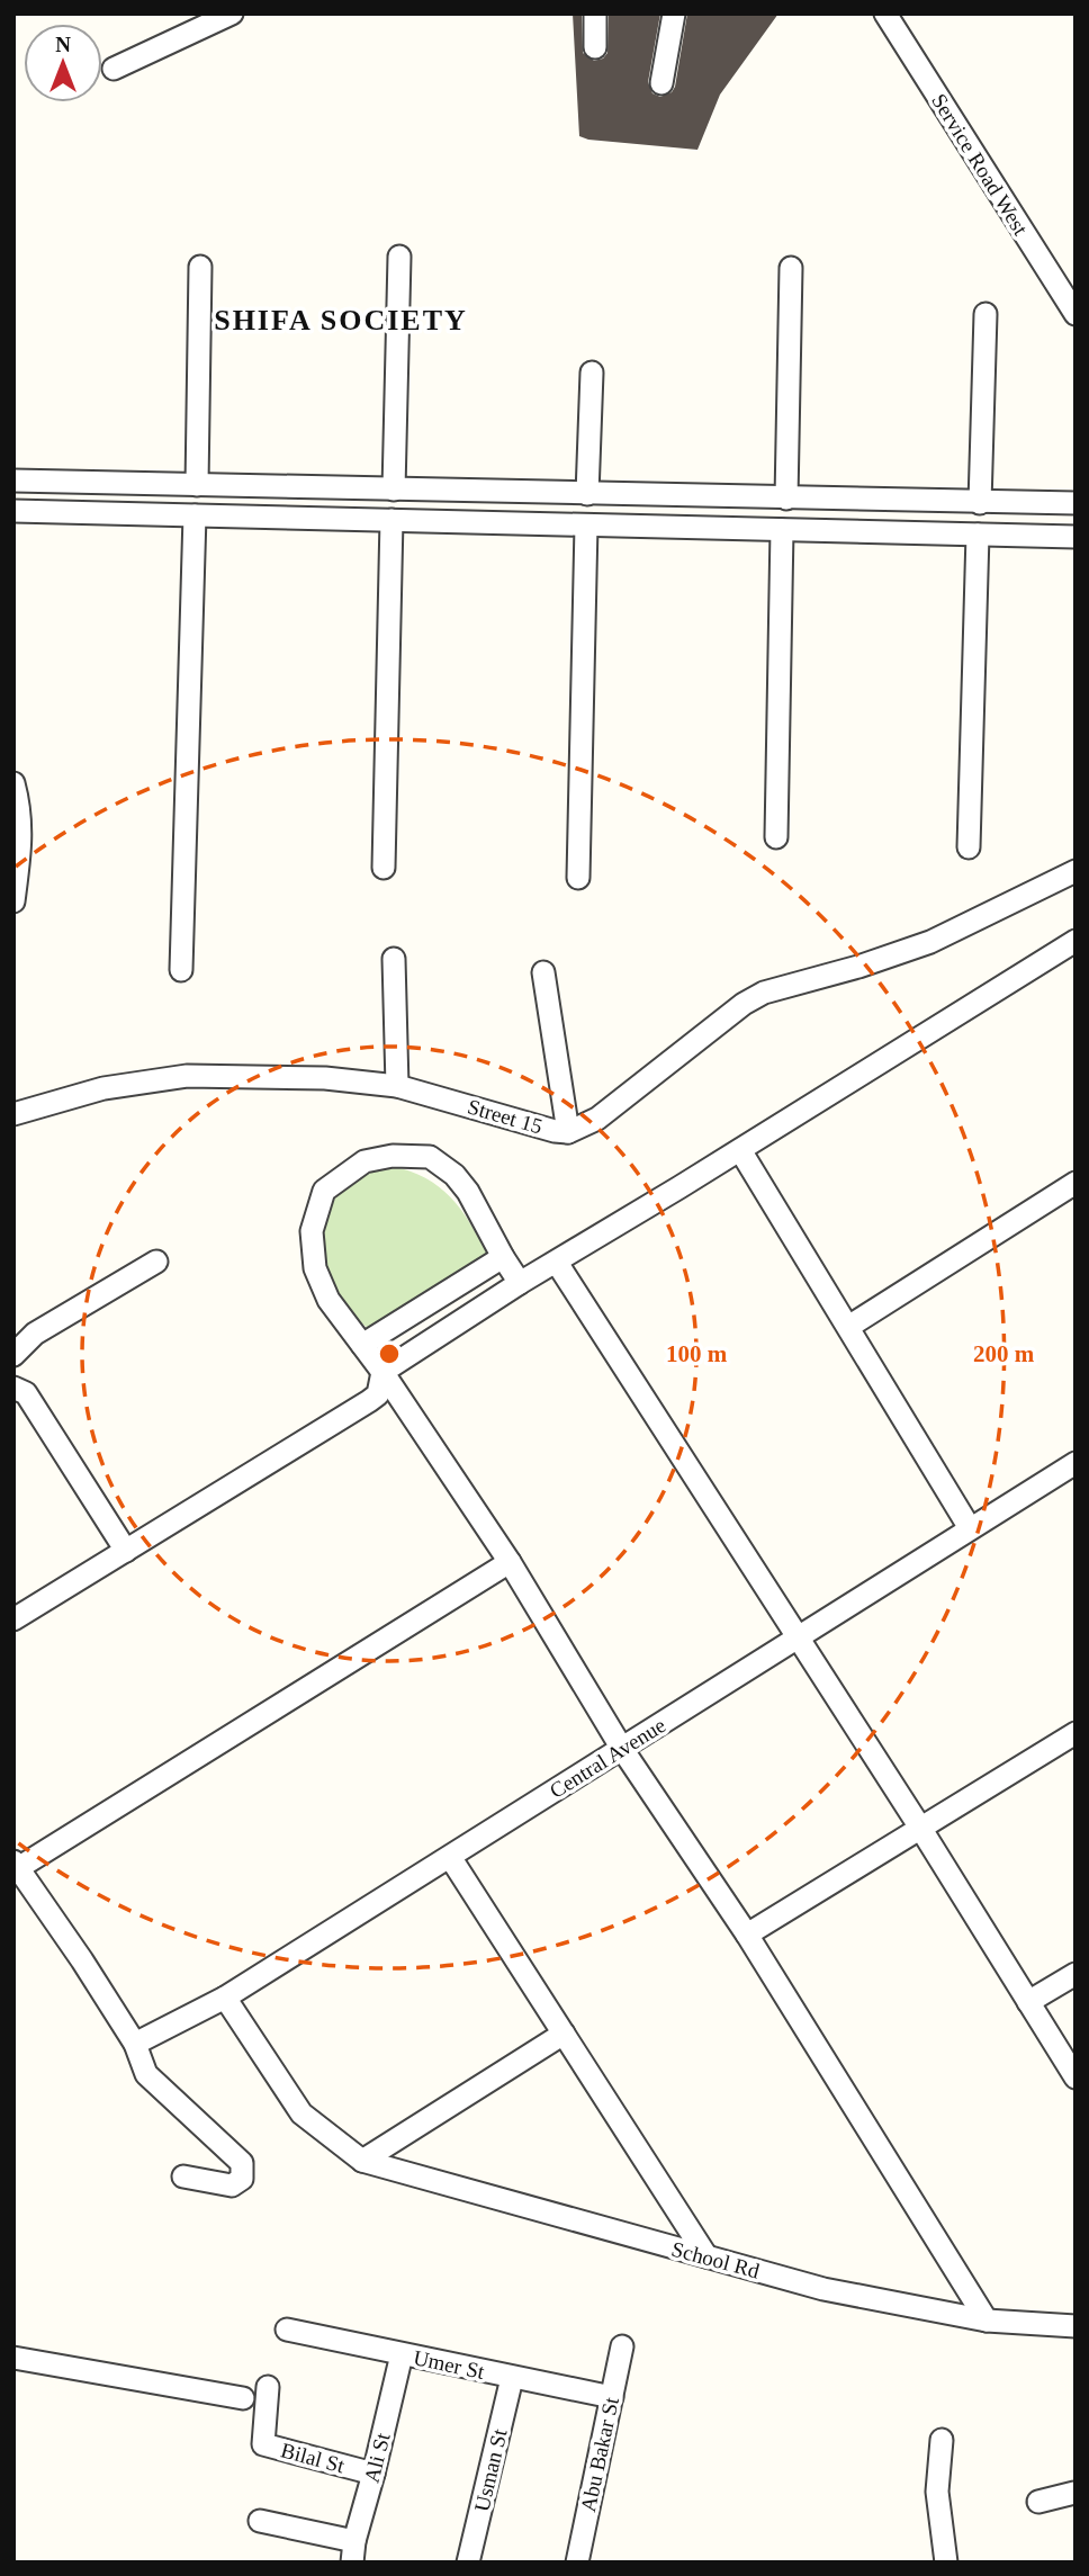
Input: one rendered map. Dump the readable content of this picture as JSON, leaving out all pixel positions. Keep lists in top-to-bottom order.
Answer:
{
  "streets": {
    "street": [
      "Service Road West",
      "Street 15",
      "Central Avenue",
      "School Rd",
      "Umer St",
      "Abu Bakar St",
      "Bilal St",
      "Ali St",
      "Usman St"
    ]
  },
  "crossings": [
    ["Umer St", "Abu Bakar St"],
    ["Umer St", "Ali St"],
    ["Umer St", "Usman St"],
    ["Bilal St", "Ali St"]
  ],
  "districts": ["SHIFA SOCIETY"],
  "north": "top",
  "rings": ["100 m", "200 m"]
}
